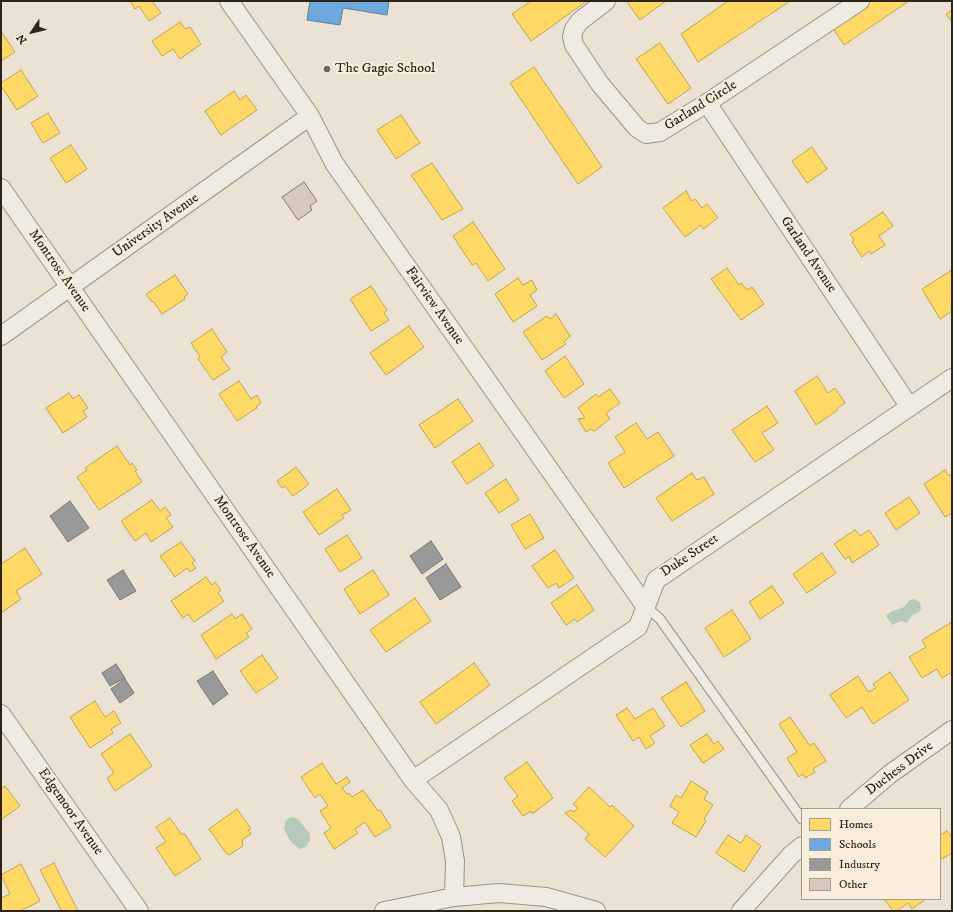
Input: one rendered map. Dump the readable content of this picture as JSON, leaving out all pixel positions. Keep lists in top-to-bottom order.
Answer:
{
  "streets": {
    "street": [
      "Garland Circle",
      "University Avenue",
      "Garland Avenue",
      "Montrose Avenue",
      "Fairview Avenue",
      "Duke Street",
      "Duchess Drive",
      "Edgemoor Avenue"
    ]
  },
  "crossings": [
    ["Garland Circle", "Garland Avenue"],
    ["University Avenue", "Montrose Avenue"],
    ["University Avenue", "Fairview Avenue"],
    ["Garland Avenue", "Duke Street"],
    ["Montrose Avenue", "Duke Street"],
    ["Fairview Avenue", "Duke Street"]
  ],
  "places": ["The Gagie School"],
  "legend": [
    "Homes",
    "Schools",
    "Industry",
    "Other"
  ],
  "north": "bottom left"
}
